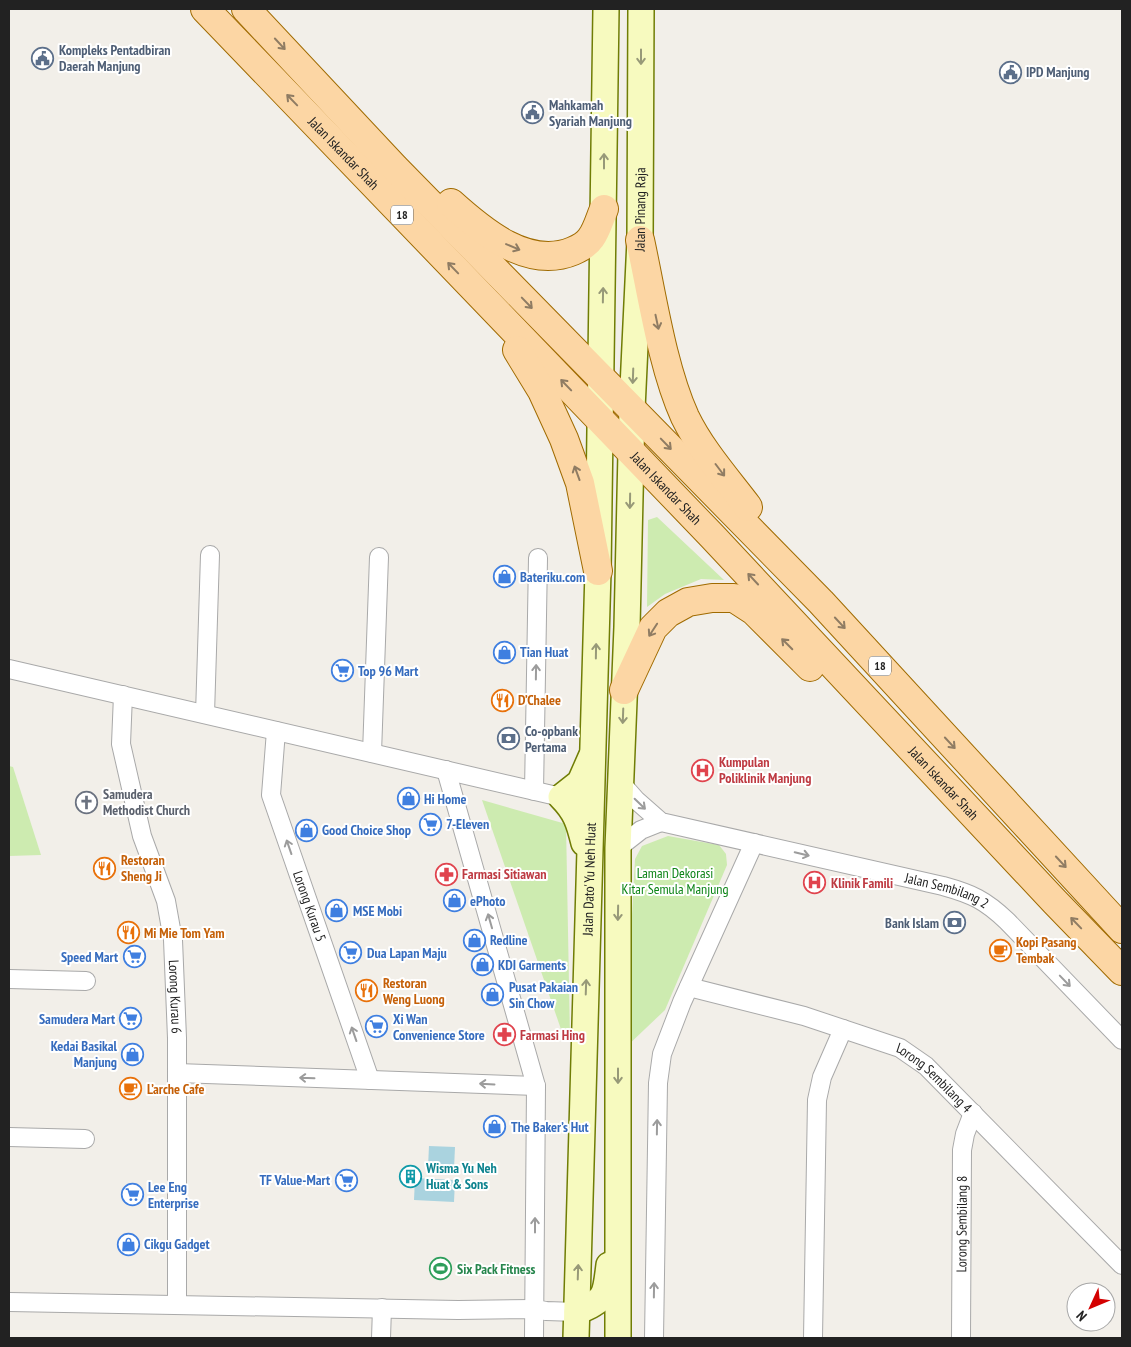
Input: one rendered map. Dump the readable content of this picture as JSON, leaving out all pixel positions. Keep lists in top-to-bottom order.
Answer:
{
  "streets": {
    "main road": [
      "Jalan Iskandar Shah",
      "Jalan Pinang Raja",
      "18",
      "Jalan Dato' Yu Neh Huat"
    ],
    "street": [
      "Jalan Sembilang 2",
      "Lorong Kurau 5",
      "Lorong Kurau 6",
      "Lorong Sembilang 4",
      "Lorong Sembilang 8"
    ]
  },
  "crossings": [
    ["Jalan Iskandar Shah", "Jalan Pinang Raja"],
    ["Jalan Iskandar Shah", "Jalan Dato' Yu Neh Huat"],
    ["Jalan Pinang Raja", "Jalan Dato' Yu Neh Huat"],
    ["Jalan Dato' Yu Neh Huat", "Jalan Sembilang 2"],
    ["Lorong Sembilang 4", "Lorong Sembilang 8"]
  ],
  "one_way": ["Jalan Sembilang 2", "Lorong Kurau 5"],
  "parks": ["Laman Dekorasi Kitar Semula Manjung"],
  "places": {
    "public building": ["Kompleks Pentadbiran Daerah Manjung", "IPD Manjung", "Mahkamah Syariah Manjung"],
    "shop": [
      "Bateriku.com",
      "Tian Huat",
      "Hi Home",
      "Good Choice Shop",
      "ePhoto",
      "MSE Mobi",
      "Redline",
      "KDI Garments",
      "Pusat Pakaian Sin Chow",
      "Kedai Basikal Manjung",
      "The Baker’s Hut",
      "Cikgu Gadget"
    ],
    "supermarket": [
      "Top 96 Mart",
      "7-Eleven",
      "Dua Lapan Maju",
      "Speed Mart",
      "Samudera Mart",
      "Xi Wan Convenience Store",
      "TF Value-Mart",
      "Lee Eng Enterprise"
    ],
    "restaurant": [
      "D’Chalee",
      "Restoran Sheng Ji",
      "Mi Mie Tom Yam",
      "Restoran Weng Luong"
    ],
    "bank": ["Co-opbank Pertama", "Bank Islam"],
    "hospital": ["Kumpulan Poliklinik Manjung", "Klinik Famili"],
    "church": ["Samudera Methodist Church"],
    "pharmacy": ["Farmasi Sitiawan", "Farmasi Hing"],
    "cafe": ["Kopi Pasang Tembak", "L’arche Cafe"],
    "building": ["Wisma Yu Neh Huat & Sons"],
    "sports": ["Six Pack Fitness"]
  },
  "north": "bottom left"
}
